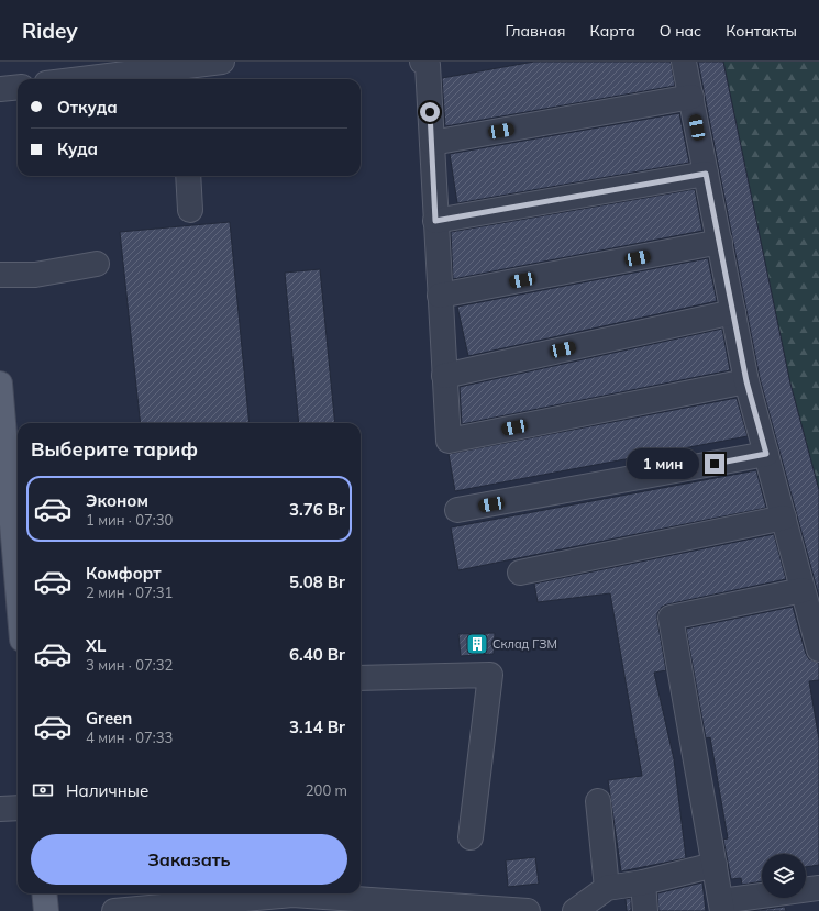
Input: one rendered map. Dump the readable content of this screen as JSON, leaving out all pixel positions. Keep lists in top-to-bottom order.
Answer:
{
  "places": {
    "building": ["Склад ГЗМ"]
  },
  "page": {
    "header": "Ridey",
    "nav": [
      "Главная",
      "Карта",
      "О нас",
      "Контакты"
    ],
    "banner": ["Откуда", "Куда"],
    "heading": "Выберите тариф",
    "bubble": "1 мин",
    "list": [
      {
        "name": "Эконом",
        "note": "1 мин · 07:30",
        "value": "3.76 Br"
      },
      {
        "name": "Комфорт",
        "note": "2 мин · 07:31",
        "value": "5.08 Br"
      },
      {
        "name": "XL",
        "note": "3 мин · 07:32",
        "value": "6.40 Br"
      },
      {
        "name": "Green",
        "note": "4 мин · 07:33",
        "value": "3.14 Br"
      }
    ],
    "pay": ["Наличные", "200 m"],
    "buttons": "Заказать"
  }
}
